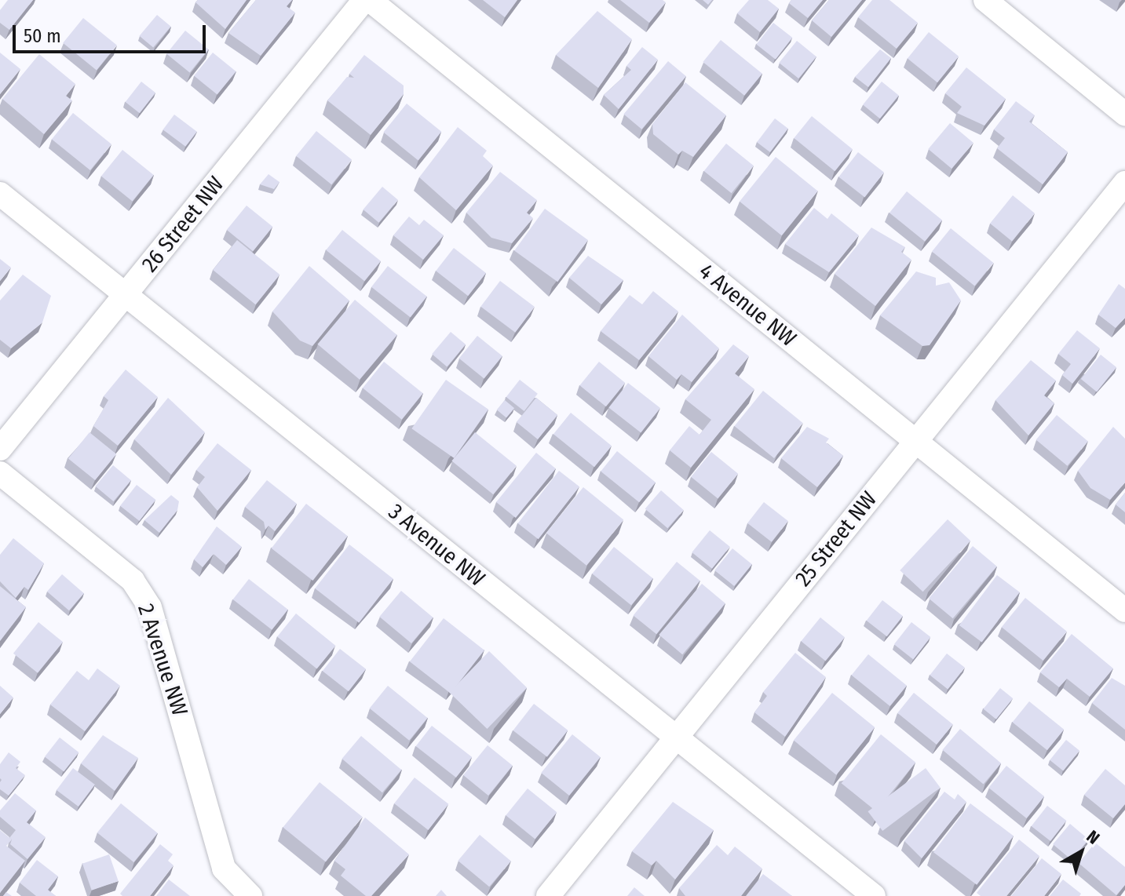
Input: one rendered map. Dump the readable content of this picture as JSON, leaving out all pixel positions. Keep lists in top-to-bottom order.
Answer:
{
  "streets": {
    "street": [
      "26 Street NW",
      "4 Avenue NW",
      "25 Street NW",
      "3 Avenue NW",
      "2 Avenue NW"
    ]
  },
  "crossings": [
    ["26 Street NW", "3 Avenue NW"],
    ["4 Avenue NW", "25 Street NW"],
    ["25 Street NW", "3 Avenue NW"]
  ],
  "scale_bar": "50 m",
  "north": "top right"
}
